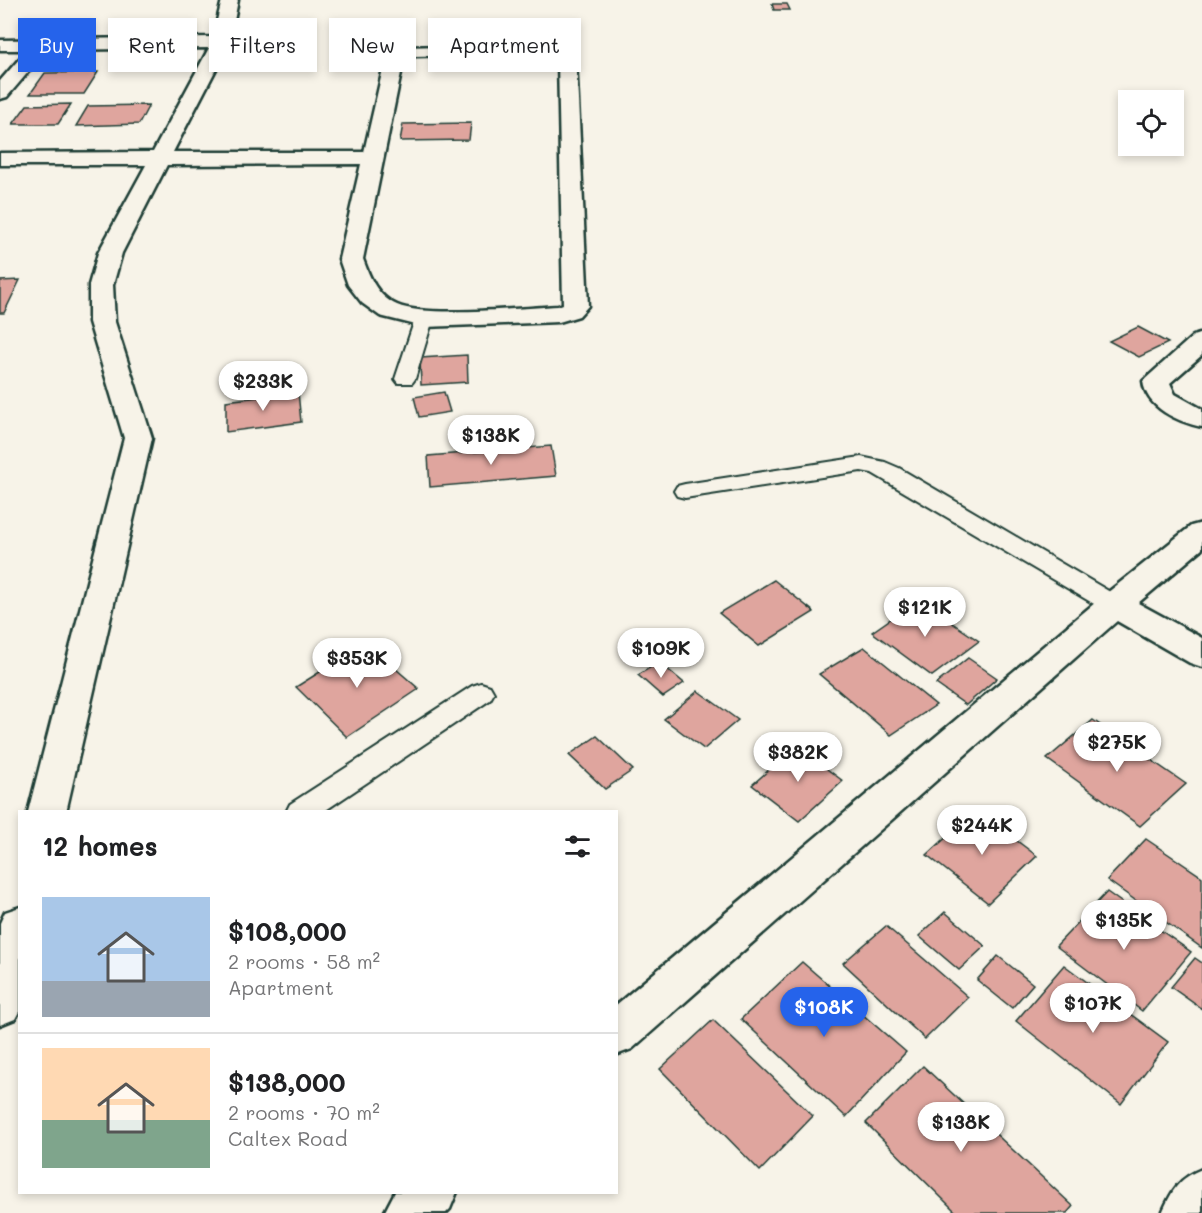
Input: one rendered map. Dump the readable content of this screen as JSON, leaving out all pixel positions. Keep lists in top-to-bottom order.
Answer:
{
  "page": {
    "chip": [
      "Buy",
      "Rent",
      "Filters",
      "New",
      "Apartment"
    ],
    "price": [
      "$233K",
      "$138K",
      "$121K",
      "$109K",
      "$353K",
      "$275K",
      "$382K",
      "$244K",
      "$135K",
      "$107K",
      "$108K",
      "$138K"
    ],
    "heading": "12 homes",
    "list": [
      {
        "name": "$108,000",
        "note": "2 rooms · 58 m² · Apartment"
      },
      {
        "name": "$138,000",
        "note": "2 rooms · 70 m² · Caltex Road"
      }
    ]
  }
}
